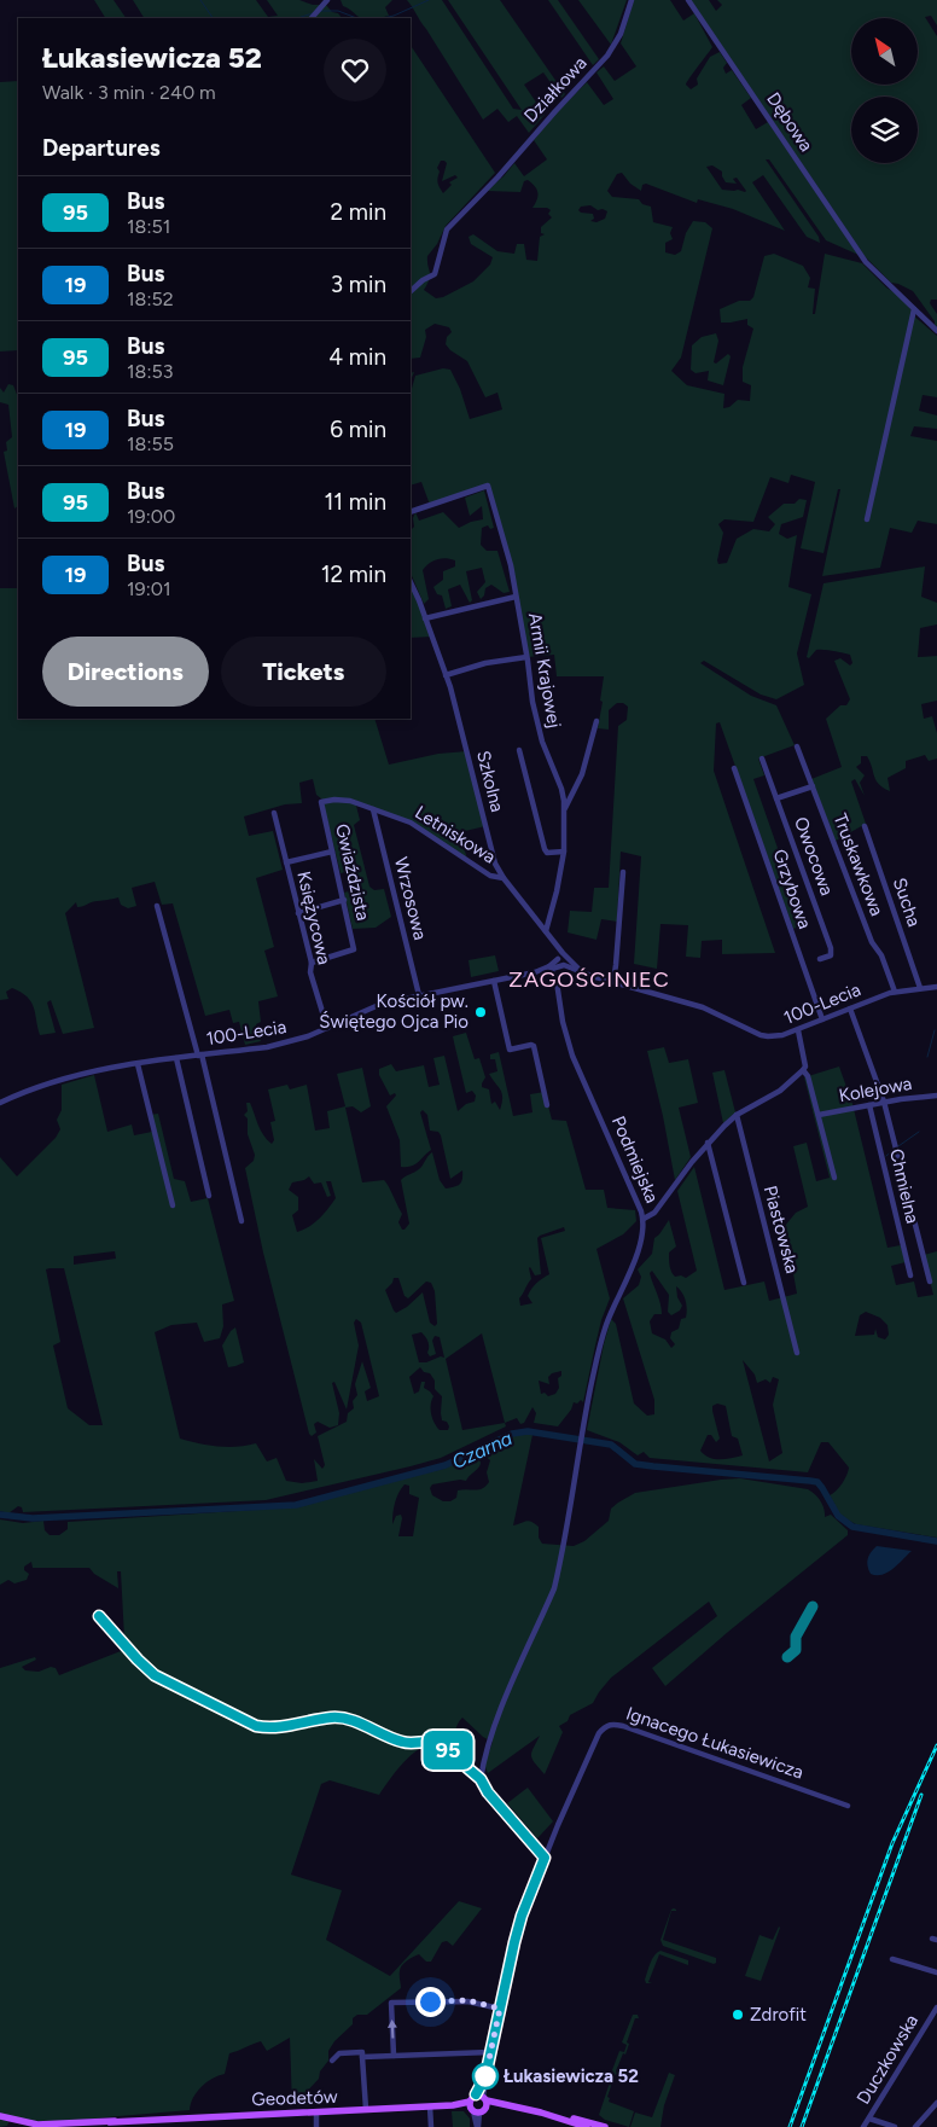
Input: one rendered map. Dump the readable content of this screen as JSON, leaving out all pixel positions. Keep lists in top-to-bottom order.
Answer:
{
  "streets": {
    "main road": ["Geodetów"],
    "street": [
      "Działkowa",
      "Dębowa",
      "Armii Krajowej",
      "Szkolna",
      "Letniskowa",
      "Owocowa",
      "Truskawkowa",
      "Gwiaździsta",
      "Grzybowa",
      "Wrzosowa",
      "Sucha",
      "Księżycowa",
      "100-Lecia",
      "Kolejowa",
      "Podmiejska",
      "Chmielna",
      "Piastowska",
      "Ignacego Łukasiewicza",
      "Duczkowska"
    ]
  },
  "crossings": [
    ["Armii Krajowej", "Szkolna"],
    ["Szkolna", "Letniskowa"],
    ["Szkolna", "100-Lecia"],
    ["Letniskowa", "Gwiaździsta"],
    ["Letniskowa", "Wrzosowa"],
    ["Truskawkowa", "100-Lecia"],
    ["Gwiaździsta", "Księżycowa"],
    ["Grzybowa", "100-Lecia"],
    ["Wrzosowa", "100-Lecia"],
    ["Sucha", "100-Lecia"],
    ["Księżycowa", "100-Lecia"],
    ["100-Lecia", "Podmiejska"],
    ["Kolejowa", "Chmielna"]
  ],
  "districts": ["ZAGOŚCINIEC"],
  "water": ["Czarna"],
  "places": ["Kościół pw. Świętego Ojca Pio", "Zdrofit", "Łukasiewicza 52"],
  "lines": ["bus line 95"],
  "north": "top left",
  "page": {
    "on_map": "95",
    "heading": [
      ["Łukasiewicza 52", "Walk · 3 min · 240 m"],
      "Departures"
    ],
    "list": [
      {
        "mark": "95",
        "name": "Bus",
        "note": "18:51",
        "value": "2 min"
      },
      {
        "mark": "19",
        "name": "Bus",
        "note": "18:52",
        "value": "3 min"
      },
      {
        "mark": "95",
        "name": "Bus",
        "note": "18:53",
        "value": "4 min"
      },
      {
        "mark": "19",
        "name": "Bus",
        "note": "18:55",
        "value": "6 min"
      },
      {
        "mark": "95",
        "name": "Bus",
        "note": "19:00",
        "value": "11 min"
      },
      {
        "mark": "19",
        "name": "Bus",
        "note": "19:01",
        "value": "12 min"
      }
    ],
    "buttons": ["Directions", "Tickets"]
  }
}
